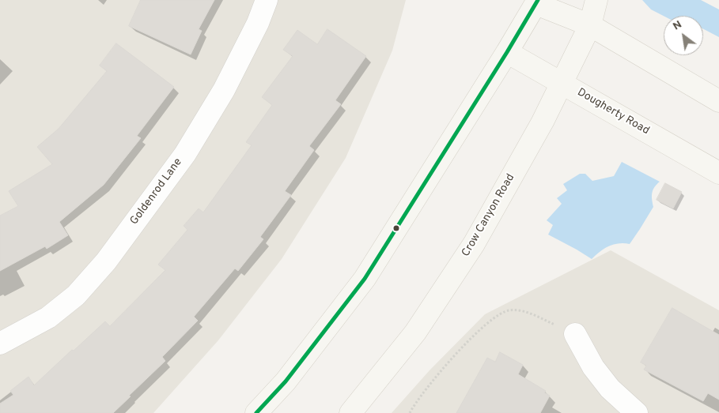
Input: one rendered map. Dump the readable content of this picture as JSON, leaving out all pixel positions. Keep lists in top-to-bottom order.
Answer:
{
  "streets": {
    "main road": ["Dougherty Road", "Crow Canyon Road"],
    "street": ["Goldenrod Lane"]
  },
  "crossings": [
    ["Dougherty Road", "Crow Canyon Road"]
  ],
  "north": "top left"
}
